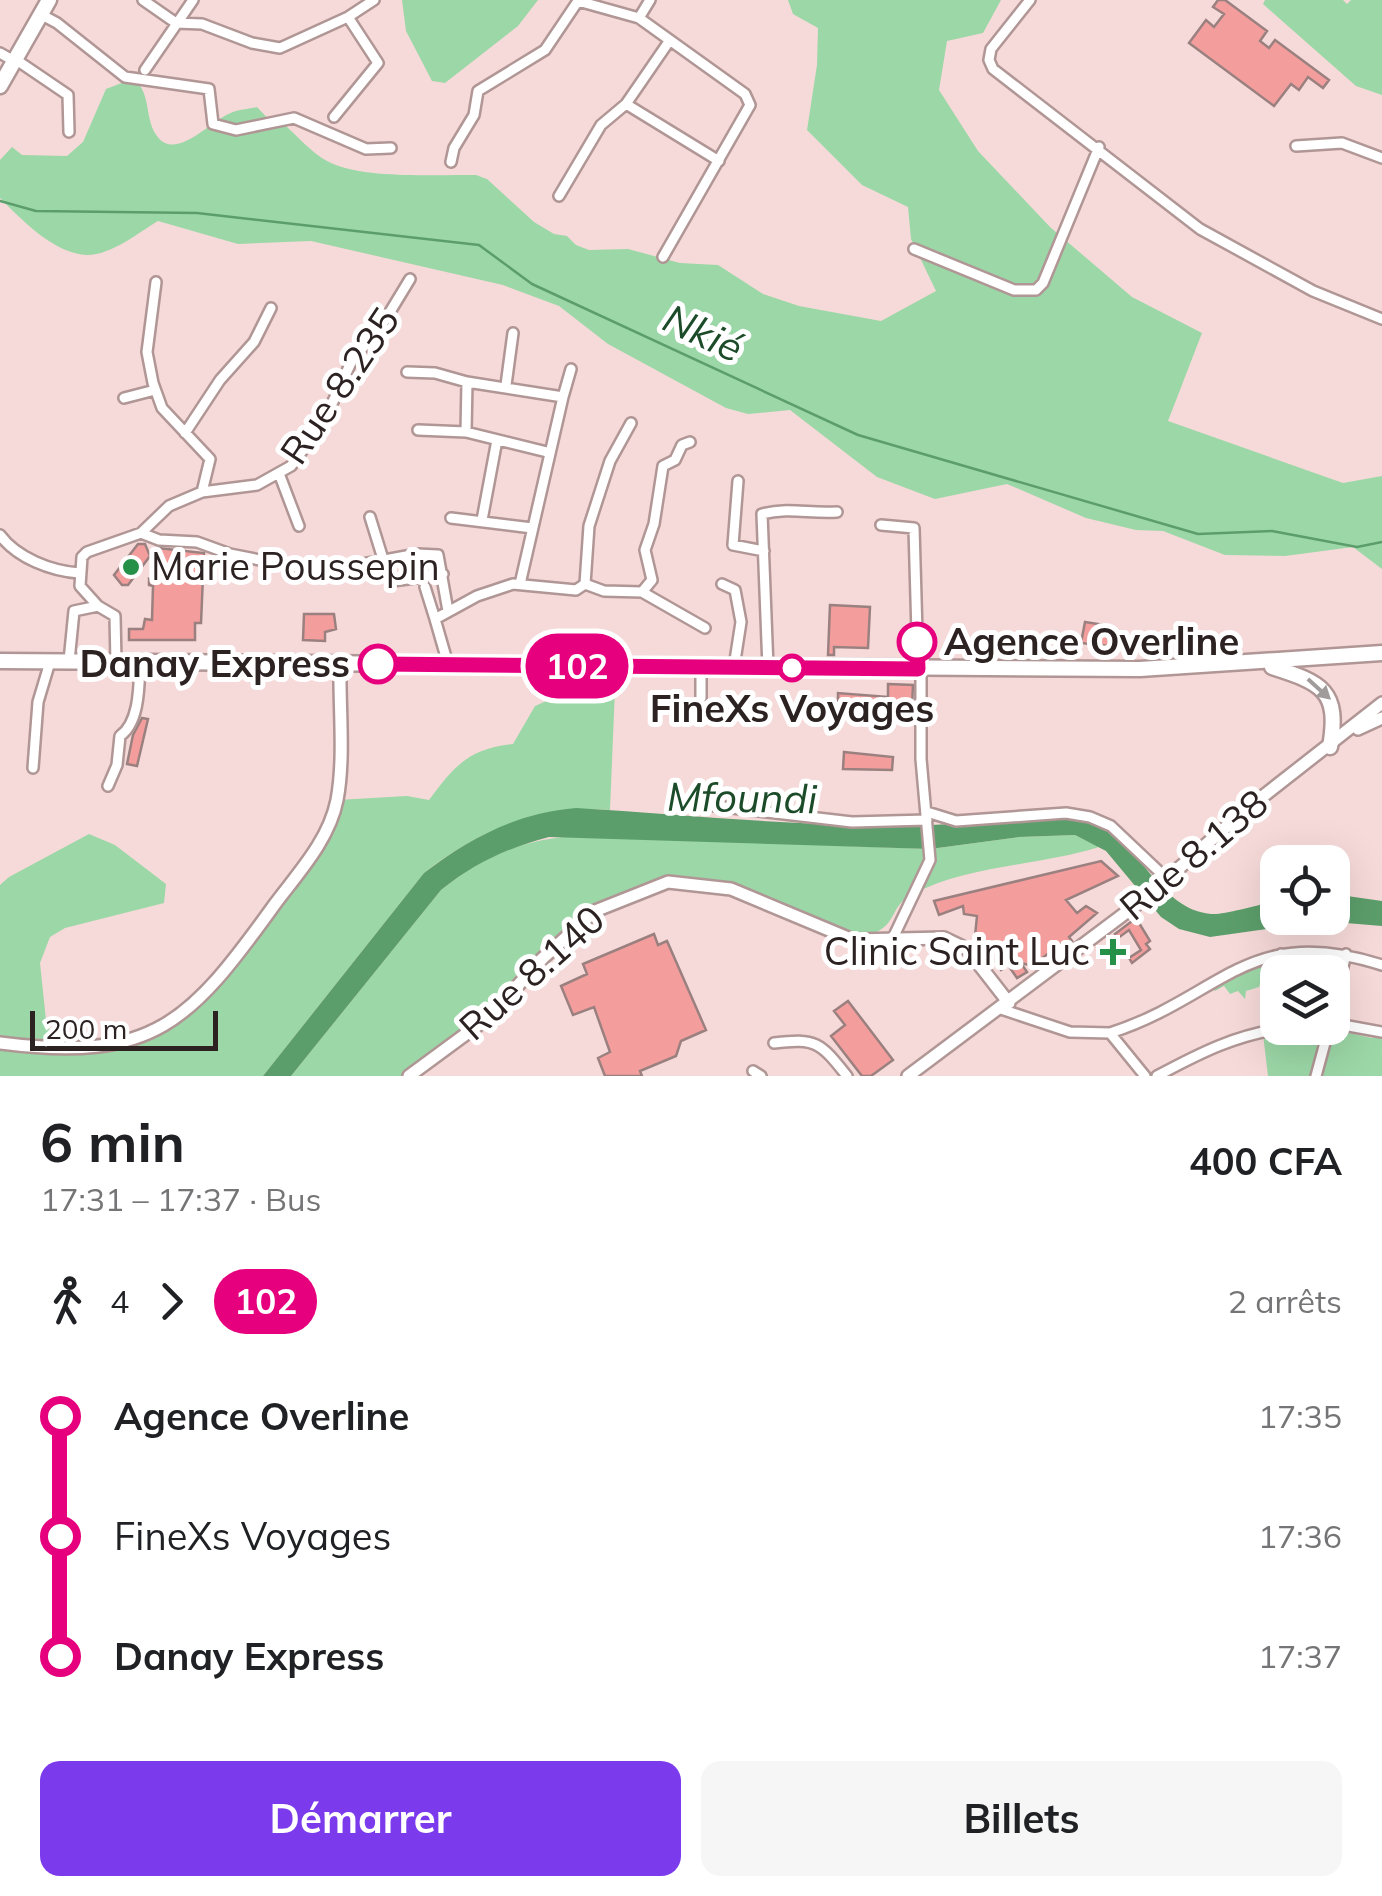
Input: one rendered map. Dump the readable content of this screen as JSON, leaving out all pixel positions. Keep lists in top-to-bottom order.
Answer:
{
  "streets": {
    "main road": ["Rue 8.138", "Rue 8.140"],
    "street": ["Rue 8.235"]
  },
  "crossings": [
    ["Rue 8.138", "Rue 8.140"]
  ],
  "water": ["Nkié", "Mfoundi"],
  "places": {
    "other": [
      "Marie Poussepin",
      "Agence Overline",
      "Danay Express",
      "FineXs Voyages"
    ],
    "health": ["Clinic Saint Luc"]
  },
  "lines": ["bus line 102"],
  "scale_bar": "200 m",
  "page": {
    "on_map": "102",
    "scale": "200 m",
    "heading": ["6 min", "17:31 – 17:37 · Bus", "400 CFA"],
    "legs": ["4", "102", "2 arrêts"],
    "list": [
      {
        "name": "Agence Overline",
        "value": "17:35"
      },
      {
        "name": "FineXs Voyages",
        "value": "17:36"
      },
      {
        "name": "Danay Express",
        "value": "17:37"
      }
    ],
    "buttons": ["Démarrer", "Billets"]
  }
}
